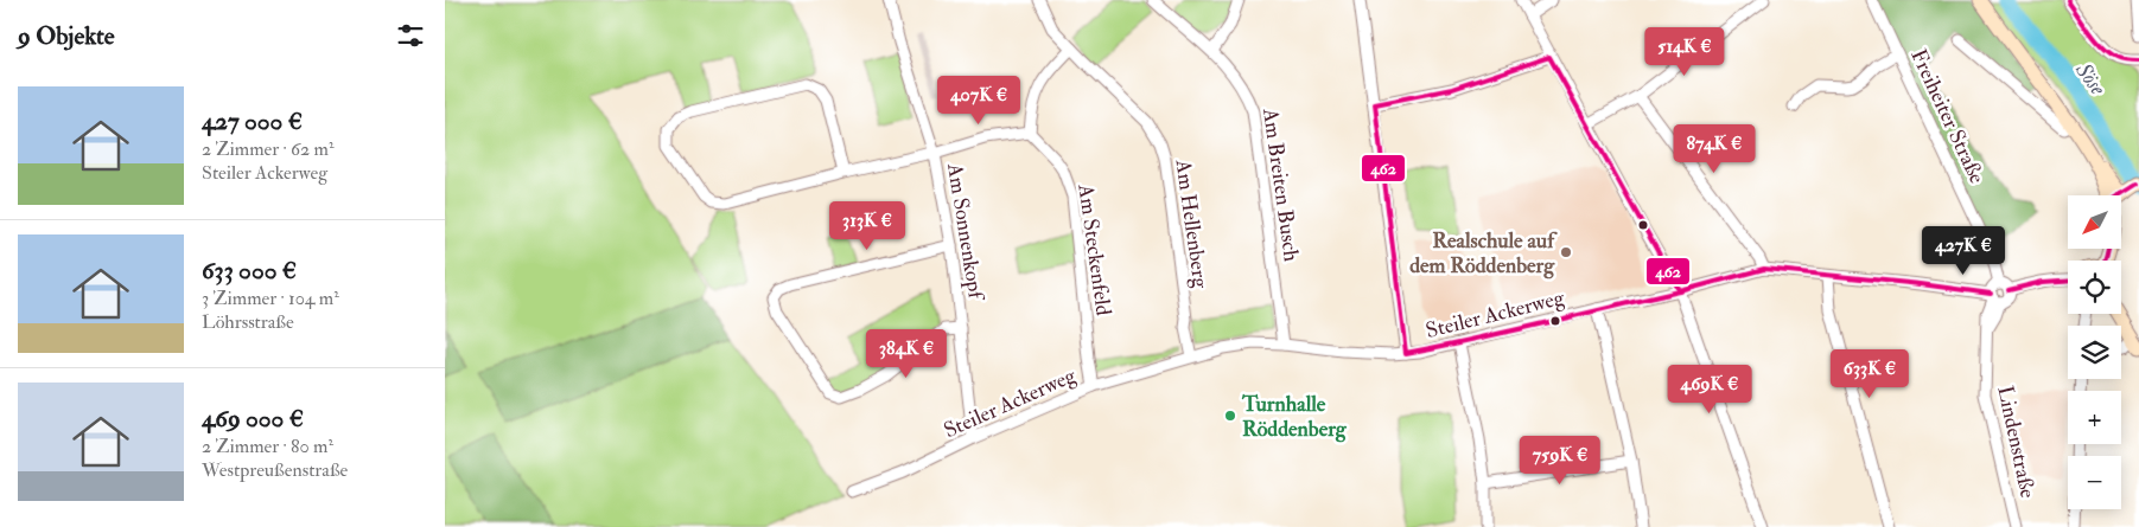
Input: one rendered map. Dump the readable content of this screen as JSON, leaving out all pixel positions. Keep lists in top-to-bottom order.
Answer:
{
  "streets": {
    "street": [
      "Freiheiter Straße",
      "Am Breiten Busch",
      "Am Hellenberg",
      "Am Sonnenkopf",
      "Am Steckenfeld",
      "Steiler Ackerweg",
      "Lindenstraße"
    ]
  },
  "crossings": [
    ["Am Breiten Busch", "Steiler Ackerweg"],
    ["Am Hellenberg", "Steiler Ackerweg"],
    ["Am Sonnenkopf", "Steiler Ackerweg"],
    ["Am Steckenfeld", "Steiler Ackerweg"],
    ["Steiler Ackerweg", "Lindenstraße"]
  ],
  "water": ["Söse"],
  "places": ["Realschule auf dem Röddenberg", "Turnhalle Röddenberg"],
  "lines": ["transit line 462"],
  "north": "bottom left",
  "page": {
    "heading": "9 Objekte",
    "price": [
      "514K €",
      "407K €",
      "874K €",
      "313K €",
      "427K €",
      "384K €",
      "633K €",
      "469K €",
      "759K €"
    ],
    "list": [
      {
        "name": "427 000 €",
        "note": "2 Zimmer · 62 m² · Steiler Ackerweg"
      },
      {
        "name": "633 000 €",
        "note": "3 Zimmer · 104 m² · Löhrsstraße"
      },
      {
        "name": "469 000 €",
        "note": "2 Zimmer · 80 m² · Westpreußenstraße"
      }
    ],
    "map_buttons": ["+", "−"]
  }
}
